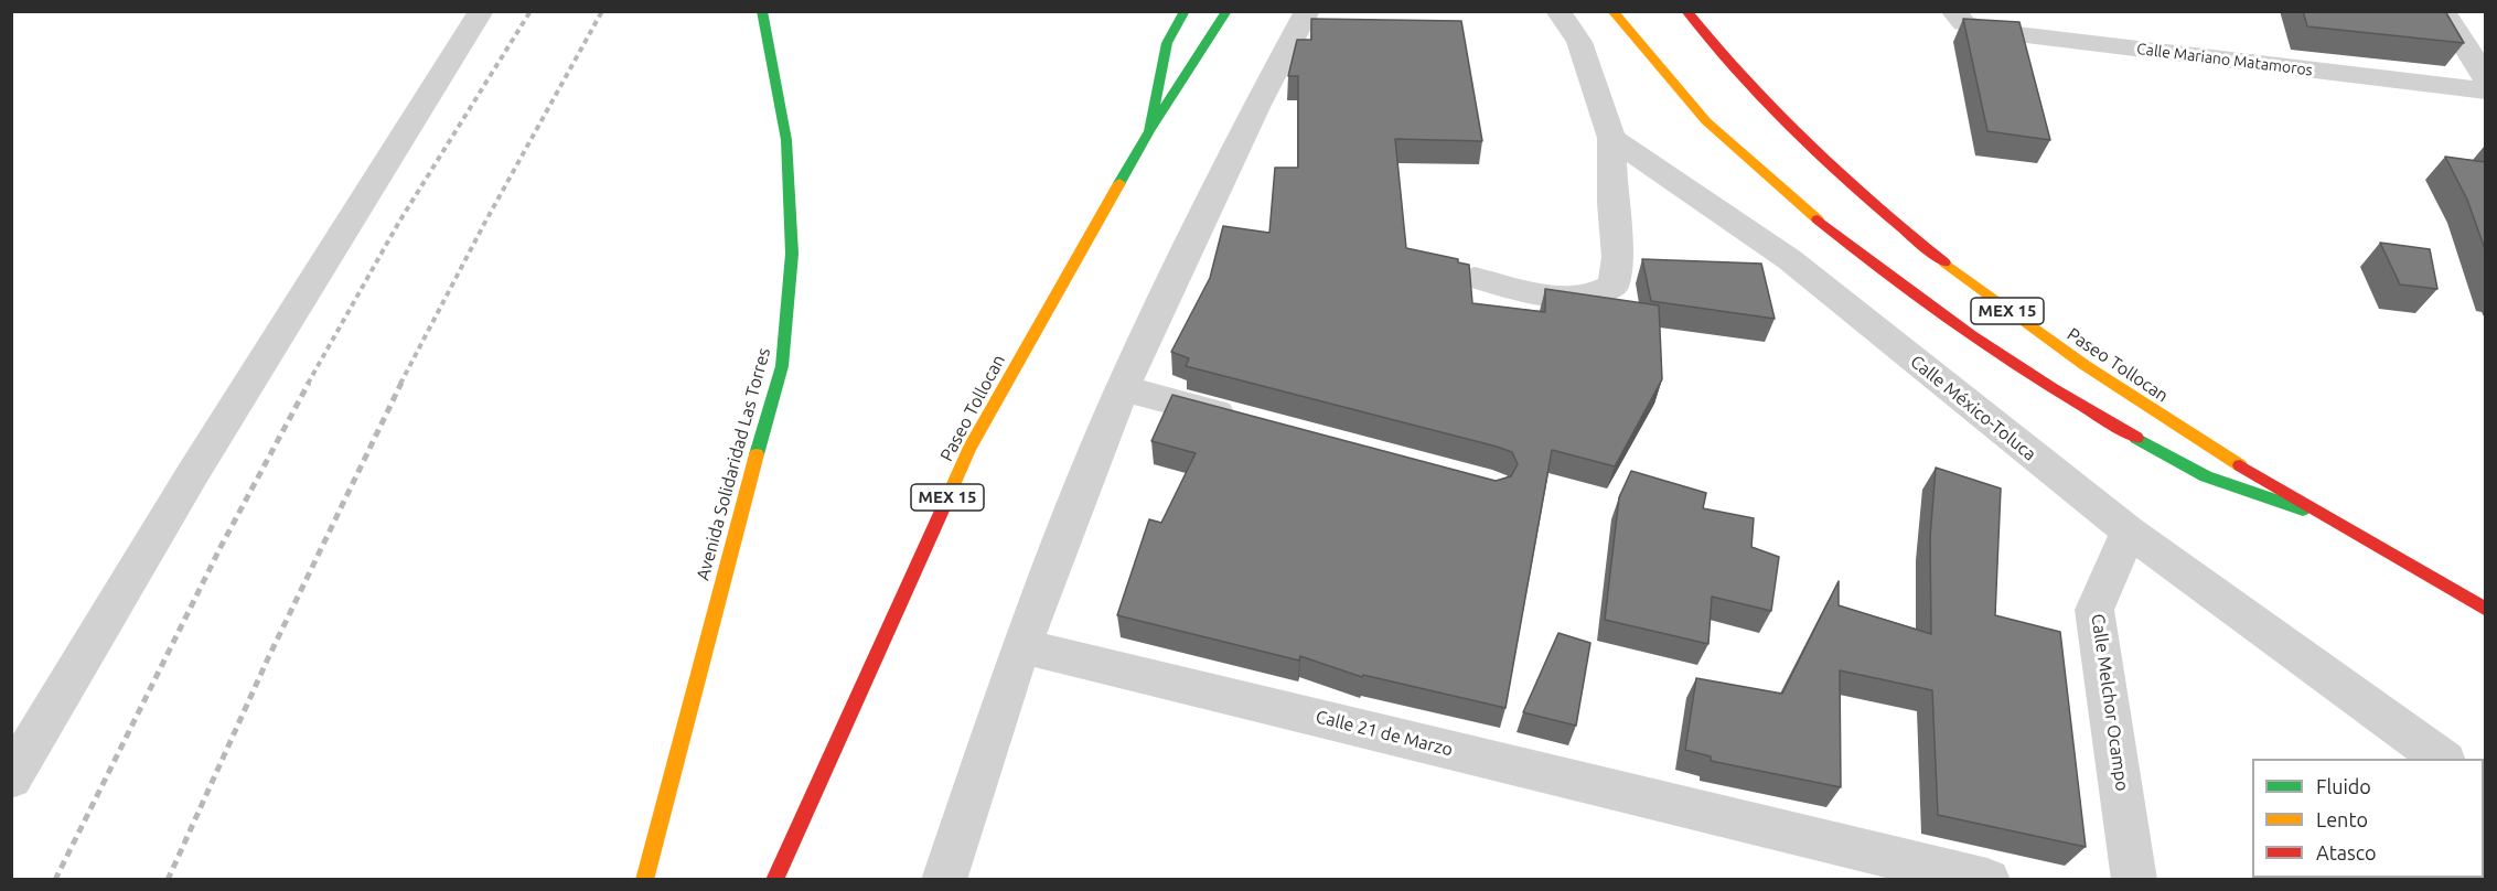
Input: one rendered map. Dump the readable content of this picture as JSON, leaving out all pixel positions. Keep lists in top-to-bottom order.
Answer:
{
  "streets": {
    "main road": ["MEX 15", "Paseo Tollocan", "Avenida Solidaridad Las Torres"],
    "street": [
      "Calle Mariano Matamoros",
      "Calle México-Toluca",
      "Calle Melchor Ocampo",
      "Calle 21 de Marzo"
    ]
  },
  "crossings": [
    ["Calle México-Toluca", "Calle Melchor Ocampo"]
  ],
  "legend": ["Fluido", "Lento", "Atasco"]
}
